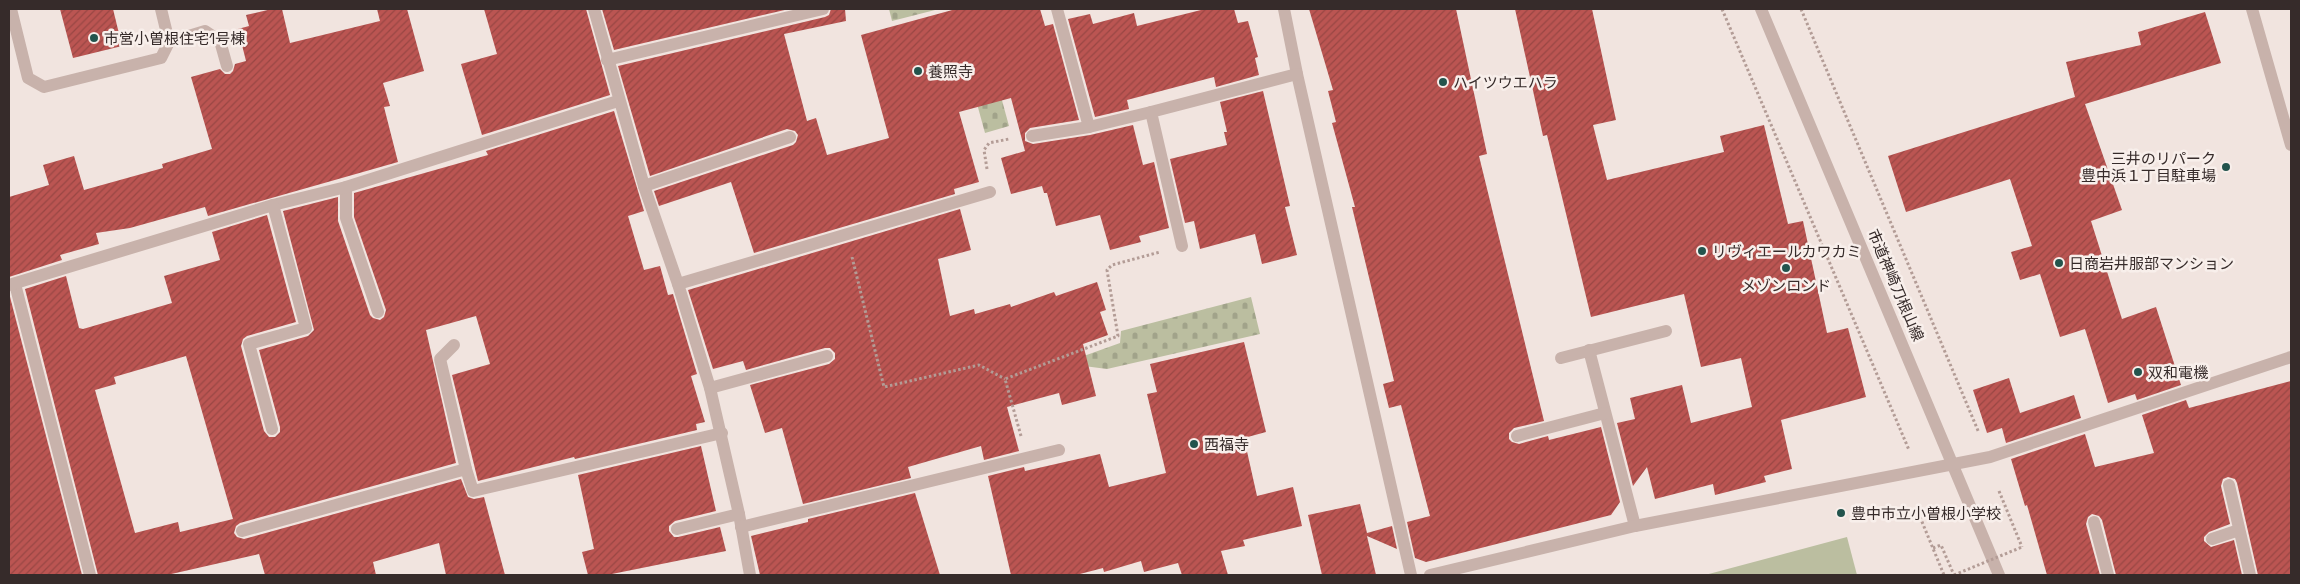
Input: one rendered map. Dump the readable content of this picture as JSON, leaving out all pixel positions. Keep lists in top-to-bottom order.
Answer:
{
  "streets": {
    "street": ["市道神崎刀根山線"]
  },
  "places": [
    "市営小曽根住宅1号棟",
    "養照寺",
    "ハイツウエハラ",
    "三井のリパーク 豊中浜１丁目駐車場",
    "リヴィエールカワカミ",
    "日商岩井服部マンション",
    "メゾンロンド",
    "双和電機",
    "西福寺",
    "豊中市立小曽根小学校"
  ]
}
